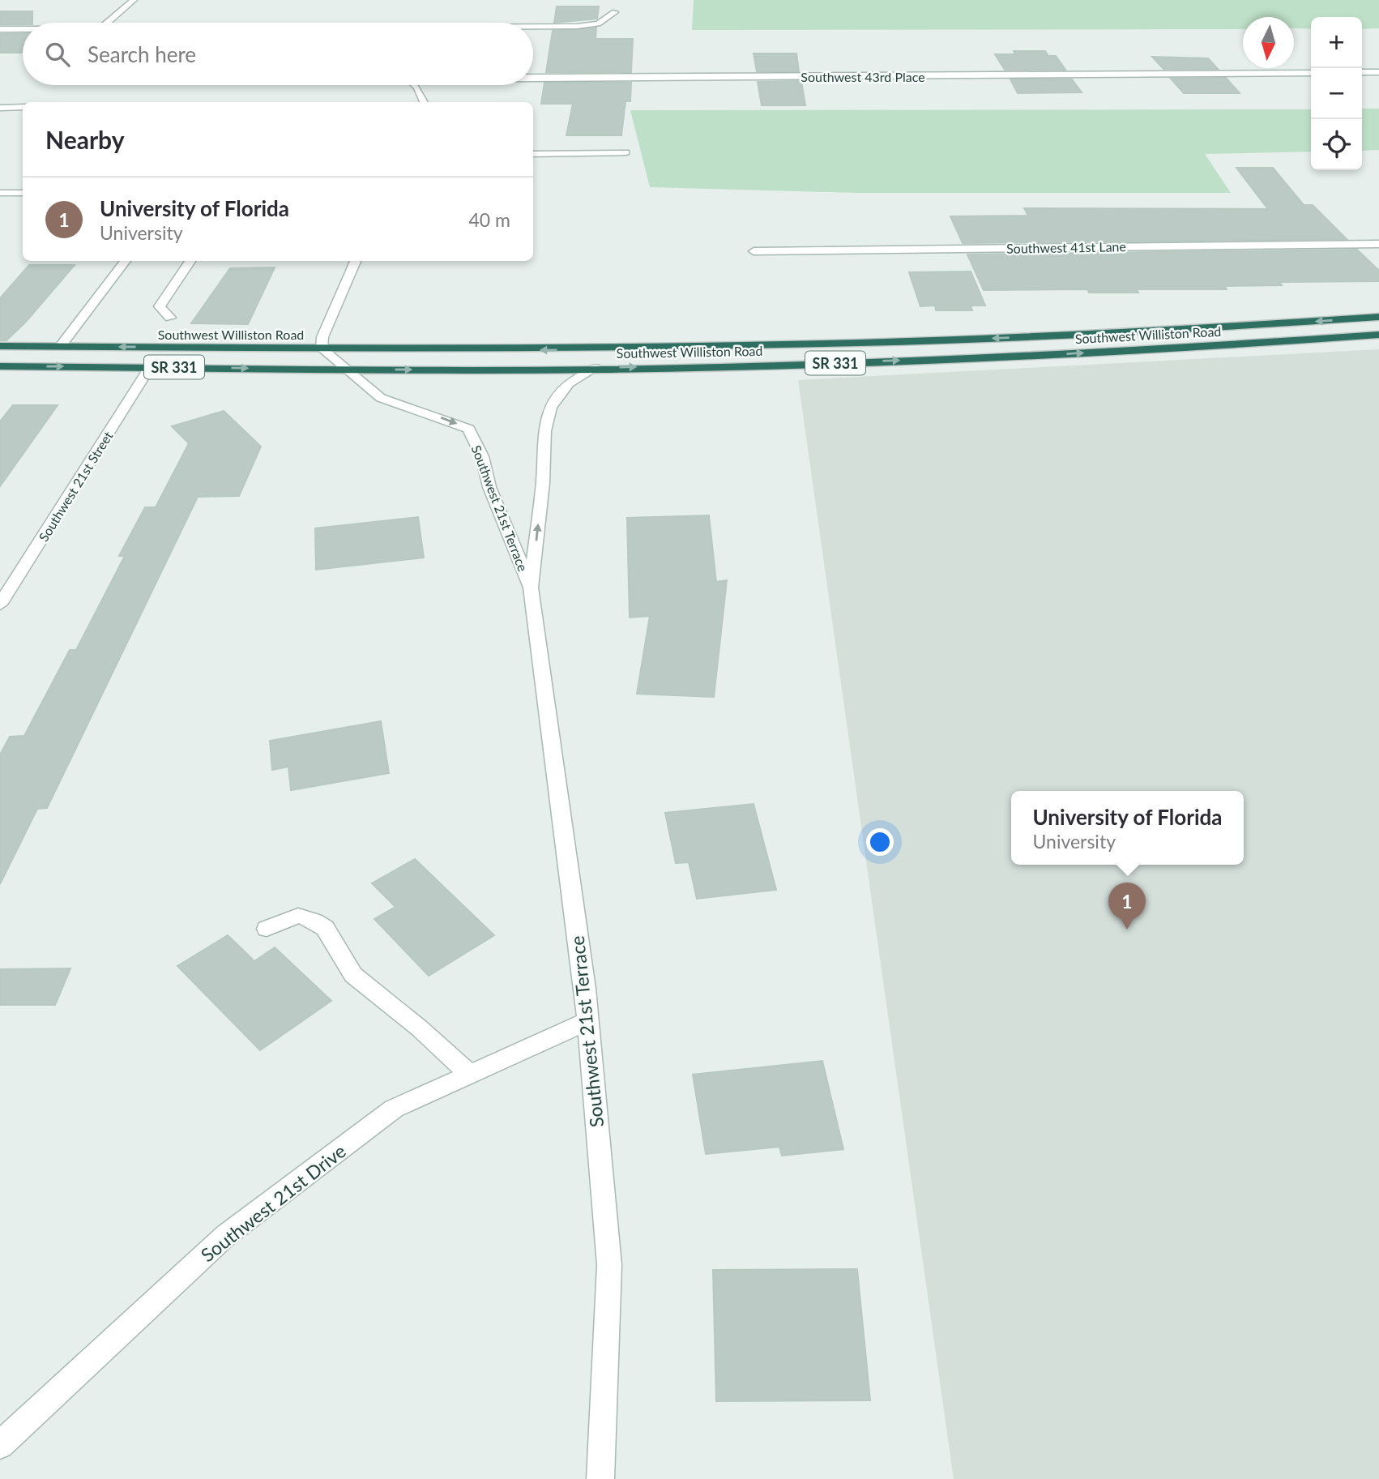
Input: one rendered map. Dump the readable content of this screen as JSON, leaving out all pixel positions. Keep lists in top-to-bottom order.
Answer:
{
  "streets": {
    "highway": ["Southwest Williston Road", "SR 331"],
    "street": [
      "Southwest 43rd Place",
      "Southwest 41st Lane",
      "Southwest 21st Street",
      "Southwest 21st Terrace",
      "Southwest 21st Drive"
    ]
  },
  "crossings": [
    ["Southwest Williston Road", "Southwest 21st Street"],
    ["Southwest Williston Road", "Southwest 21st Terrace"],
    ["Southwest 21st Terrace", "Southwest 21st Drive"]
  ],
  "north": "bottom",
  "page": {
    "map_buttons": ["+", "−"],
    "search": "Search here",
    "heading": "Nearby",
    "list": [
      {
        "mark": "1",
        "name": "University of Florida",
        "note": "University",
        "value": "40 m"
      }
    ],
    "popup": ["University of Florida", "University"],
    "pins": "1"
  }
}
